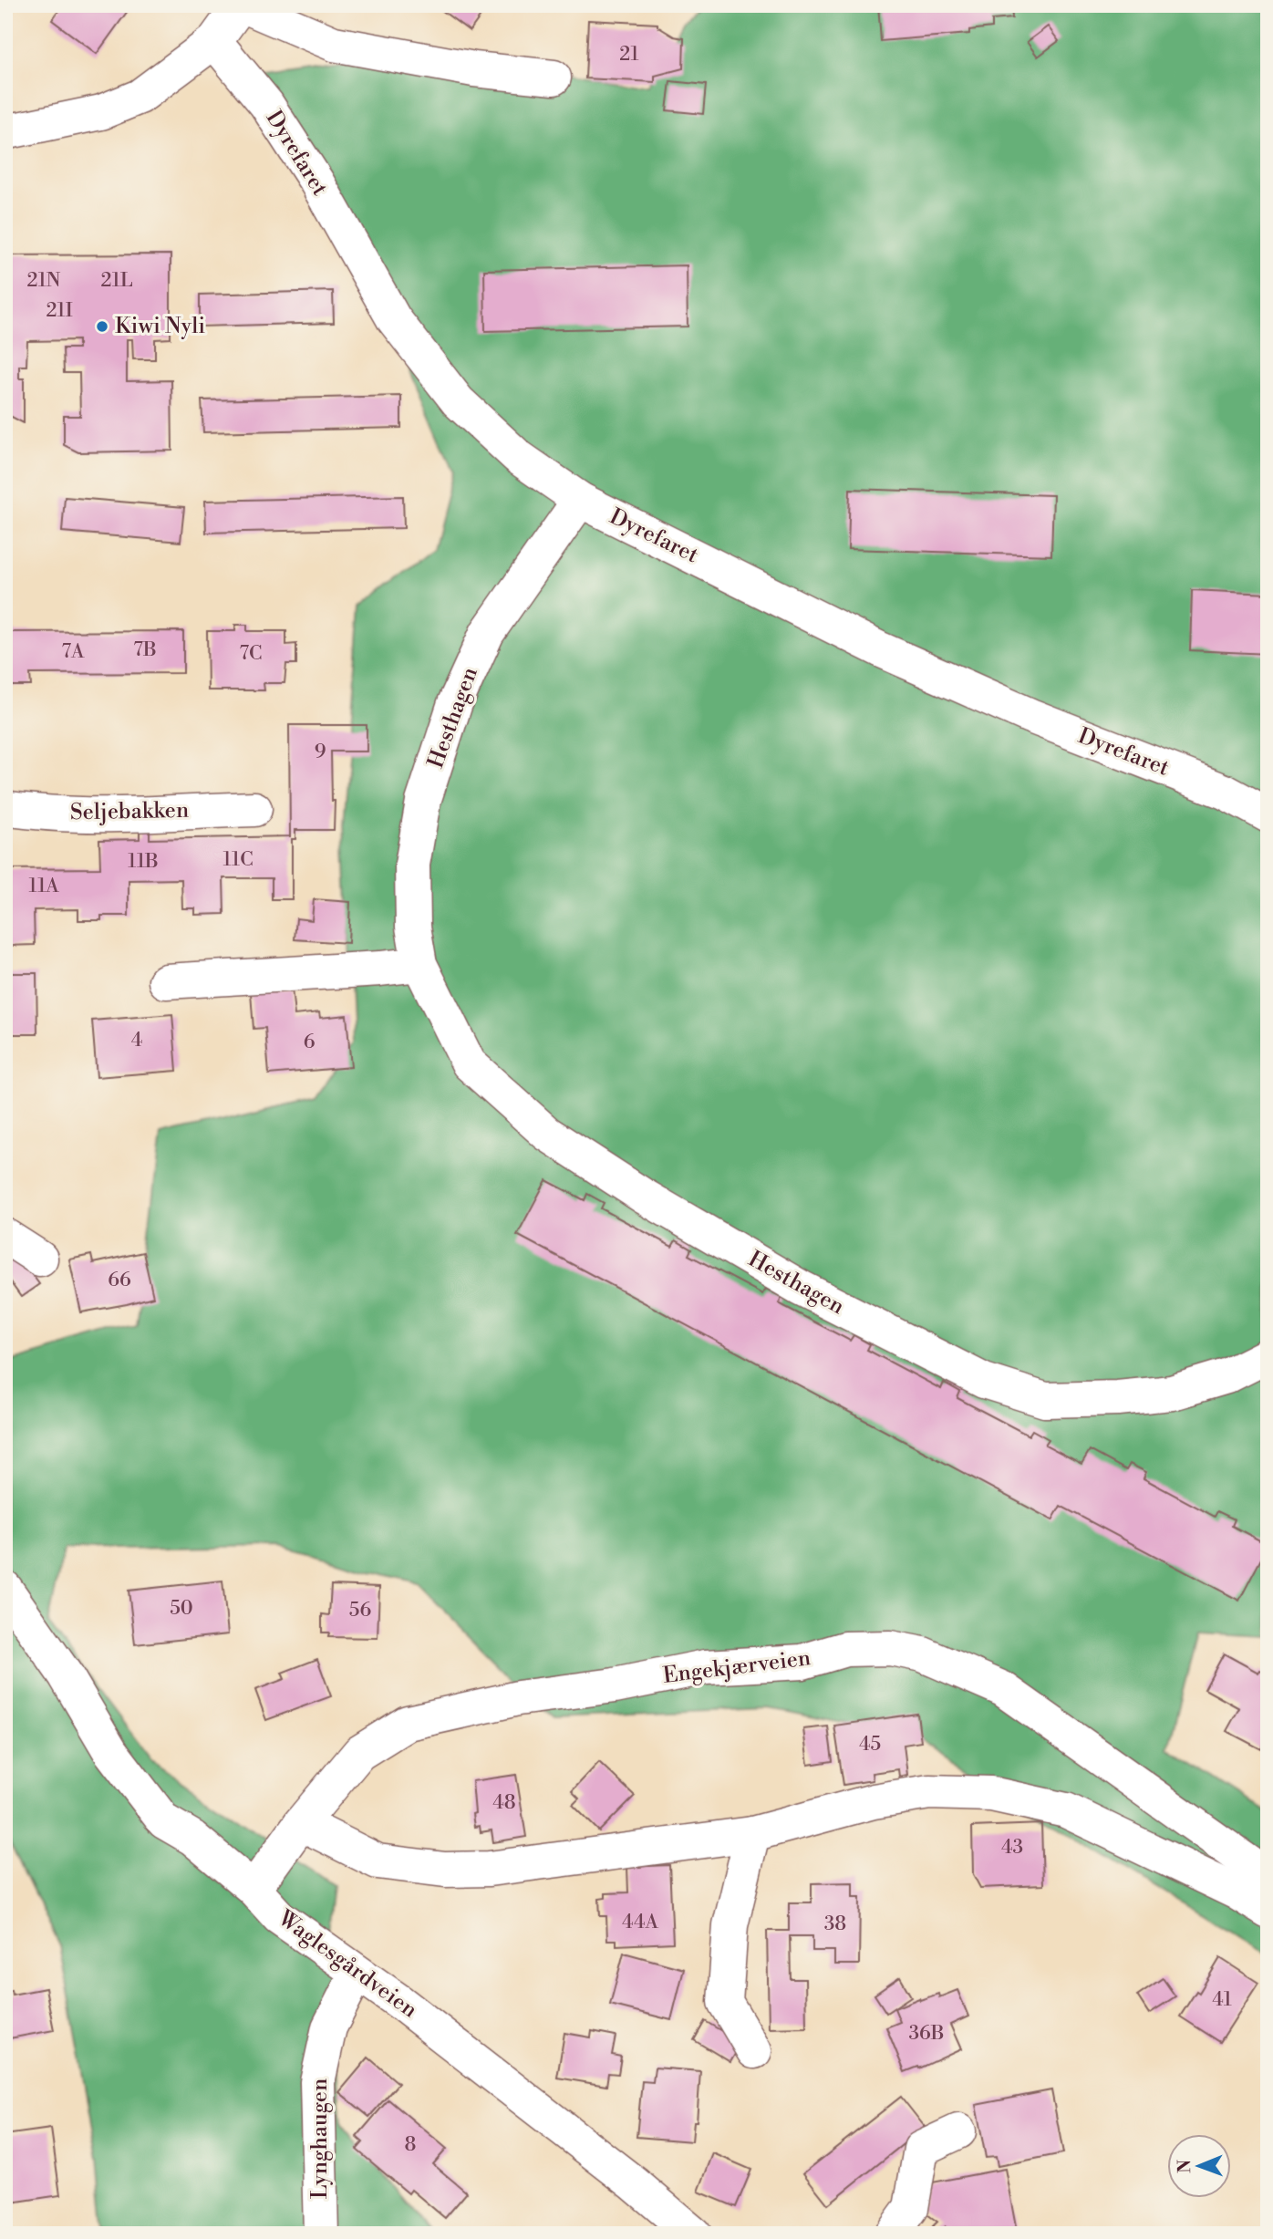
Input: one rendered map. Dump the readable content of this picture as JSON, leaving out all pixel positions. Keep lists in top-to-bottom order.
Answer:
{
  "streets": {
    "street": [
      "Dyrefaret",
      "Hesthagen",
      "Seljebakken",
      "Engekjærveien",
      "Waglesgårdveien",
      "Lynghaugen"
    ]
  },
  "crossings": [
    ["Dyrefaret", "Hesthagen"],
    ["Engekjærveien", "Waglesgårdveien"],
    ["Waglesgårdveien", "Lynghaugen"]
  ],
  "places": ["Kiwi Nyli"],
  "house_numbers": [
    "21",
    "21N",
    "21L",
    "21I",
    "7B",
    "7A",
    "7C",
    "9",
    "11C",
    "11B",
    "11A",
    "4",
    "6",
    "66",
    "50",
    "56",
    "45",
    "48",
    "43",
    "44A",
    "38",
    "41",
    "36B",
    "8"
  ],
  "north": "left"
}
